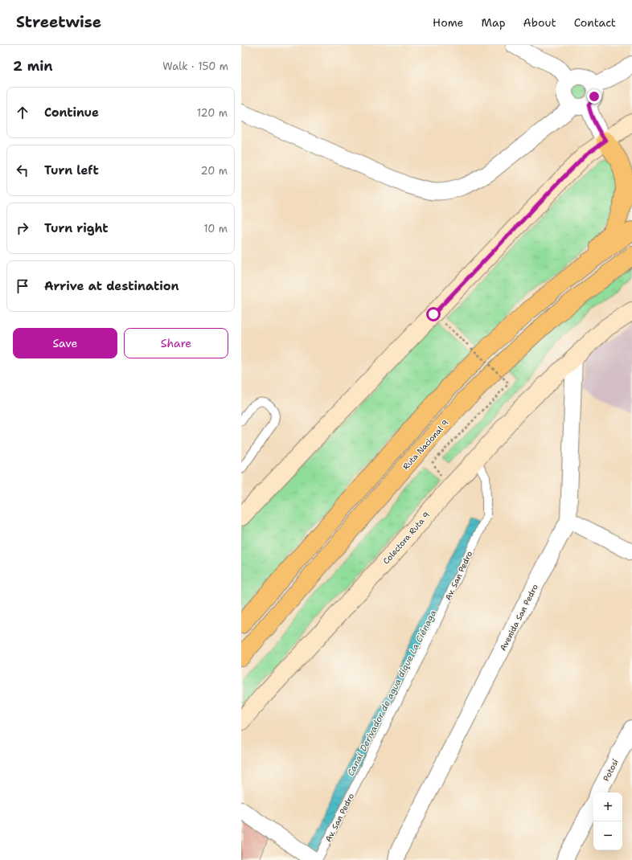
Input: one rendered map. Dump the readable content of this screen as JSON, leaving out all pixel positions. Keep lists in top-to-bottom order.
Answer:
{
  "streets": {
    "highway": ["Ruta Nacional 9"],
    "street": ["Colectora Ruta 9", "Avenida San Pedro", "Potosí"],
    "lane": ["Av. San Pedro"]
  },
  "crossings": [
    ["Colectora Ruta 9", "Av. San Pedro"],
    ["Colectora Ruta 9", "Avenida San Pedro"]
  ],
  "water": ["Canal Derivador de agua dique La Ciénaga"],
  "page": {
    "header": "Streetwise",
    "nav": [
      "Home",
      "Map",
      "About",
      "Contact"
    ],
    "heading": ["2 min", "Walk · 150 m"],
    "list": [
      ["Continue", "120 m"],
      ["Turn left", "20 m"],
      ["Turn right", "10 m"],
      "Arrive at destination"
    ],
    "buttons": ["Save", "Share"],
    "map_buttons": ["+", "−"]
  }
}
